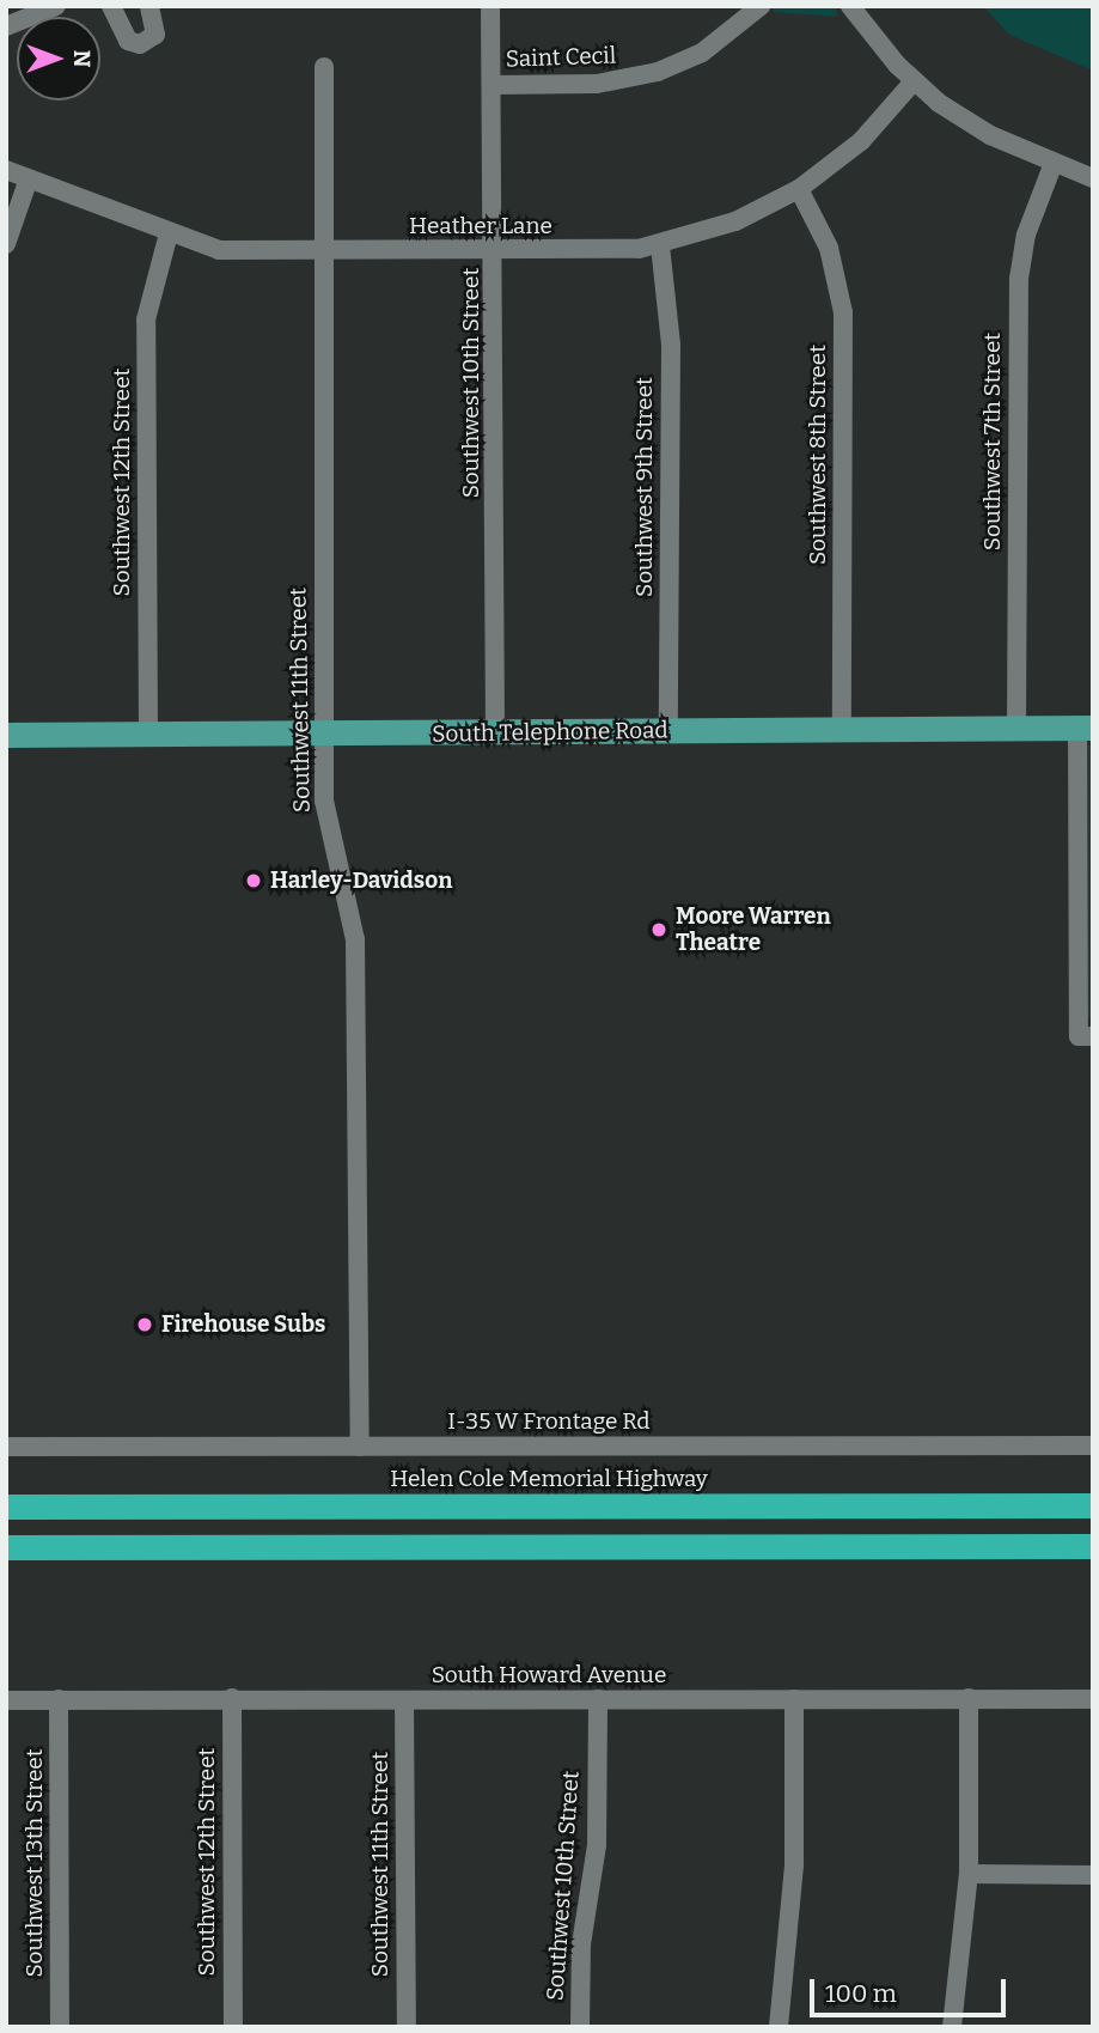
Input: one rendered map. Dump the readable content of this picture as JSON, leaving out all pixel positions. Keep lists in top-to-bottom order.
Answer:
{
  "streets": {
    "highway": ["Helen Cole Memorial Highway"],
    "main road": ["South Telephone Road"],
    "street": [
      "Saint Cecil",
      "Heather Lane",
      "Southwest 10th Street",
      "Southwest 7th Street",
      "Southwest 8th Street",
      "Southwest 12th Street",
      "Southwest 9th Street",
      "Southwest 11th Street",
      "I-35 W Frontage Rd",
      "South Howard Avenue",
      "Southwest 13th Street"
    ]
  },
  "crossings": [
    ["Saint Cecil", "Southwest 10th Street"],
    ["Heather Lane", "Southwest 10th Street"],
    ["Heather Lane", "Southwest 8th Street"],
    ["Heather Lane", "Southwest 12th Street"],
    ["Heather Lane", "Southwest 9th Street"],
    ["Heather Lane", "Southwest 11th Street"],
    ["Southwest 10th Street", "South Telephone Road"],
    ["Southwest 10th Street", "South Howard Avenue"],
    ["Southwest 7th Street", "South Telephone Road"],
    ["Southwest 8th Street", "South Telephone Road"],
    ["Southwest 12th Street", "South Telephone Road"],
    ["Southwest 12th Street", "South Howard Avenue"],
    ["Southwest 9th Street", "South Telephone Road"],
    ["Southwest 11th Street", "South Telephone Road"],
    ["Southwest 11th Street", "I-35 W Frontage Rd"],
    ["Southwest 11th Street", "South Howard Avenue"],
    ["South Howard Avenue", "Southwest 13th Street"]
  ],
  "places": ["Harley-Davidson", "Moore Warren Theatre", "Firehouse Subs"],
  "scale_bar": "100 m",
  "north": "right"
}
